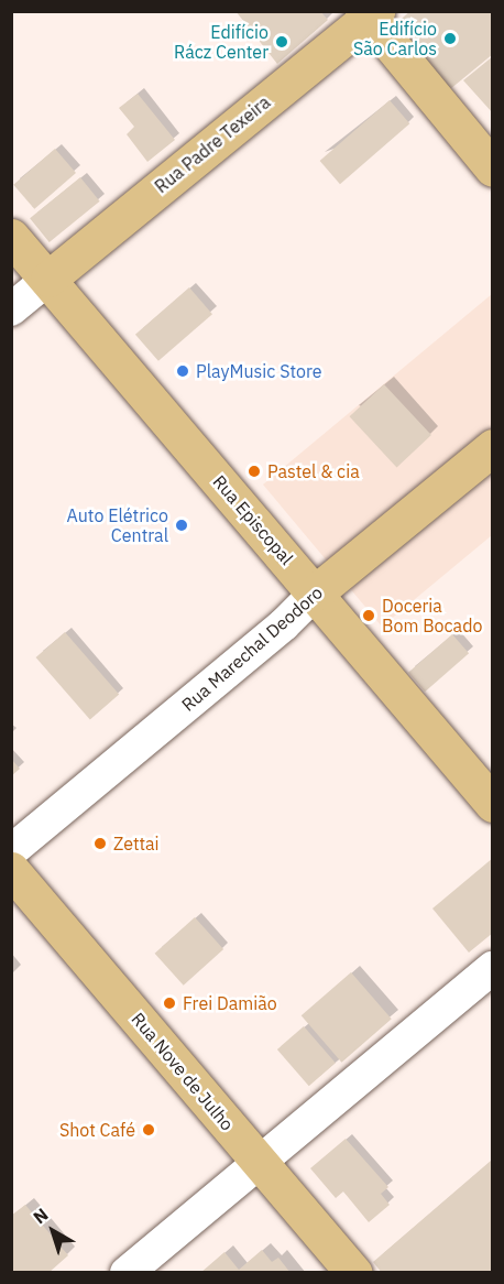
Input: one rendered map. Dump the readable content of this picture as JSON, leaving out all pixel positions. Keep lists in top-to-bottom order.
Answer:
{
  "streets": {
    "main road": [
      "Rua Padre Texeira",
      "Rua Episcopal",
      "Rua Marechal Deodoro",
      "Rua Nove de Julho"
    ]
  },
  "crossings": [
    ["Rua Padre Texeira", "Rua Episcopal"],
    ["Rua Episcopal", "Rua Marechal Deodoro"]
  ],
  "places": [
    "Edifício São Carlos",
    "Edifício Rácz Center",
    "PlayMusic Store",
    "Pastel & cia",
    "Auto Elétrico Central",
    "Doceria Bom Bocado",
    "Zettai",
    "Frei Damião",
    "Shot Café"
  ],
  "north": "top left"
}
